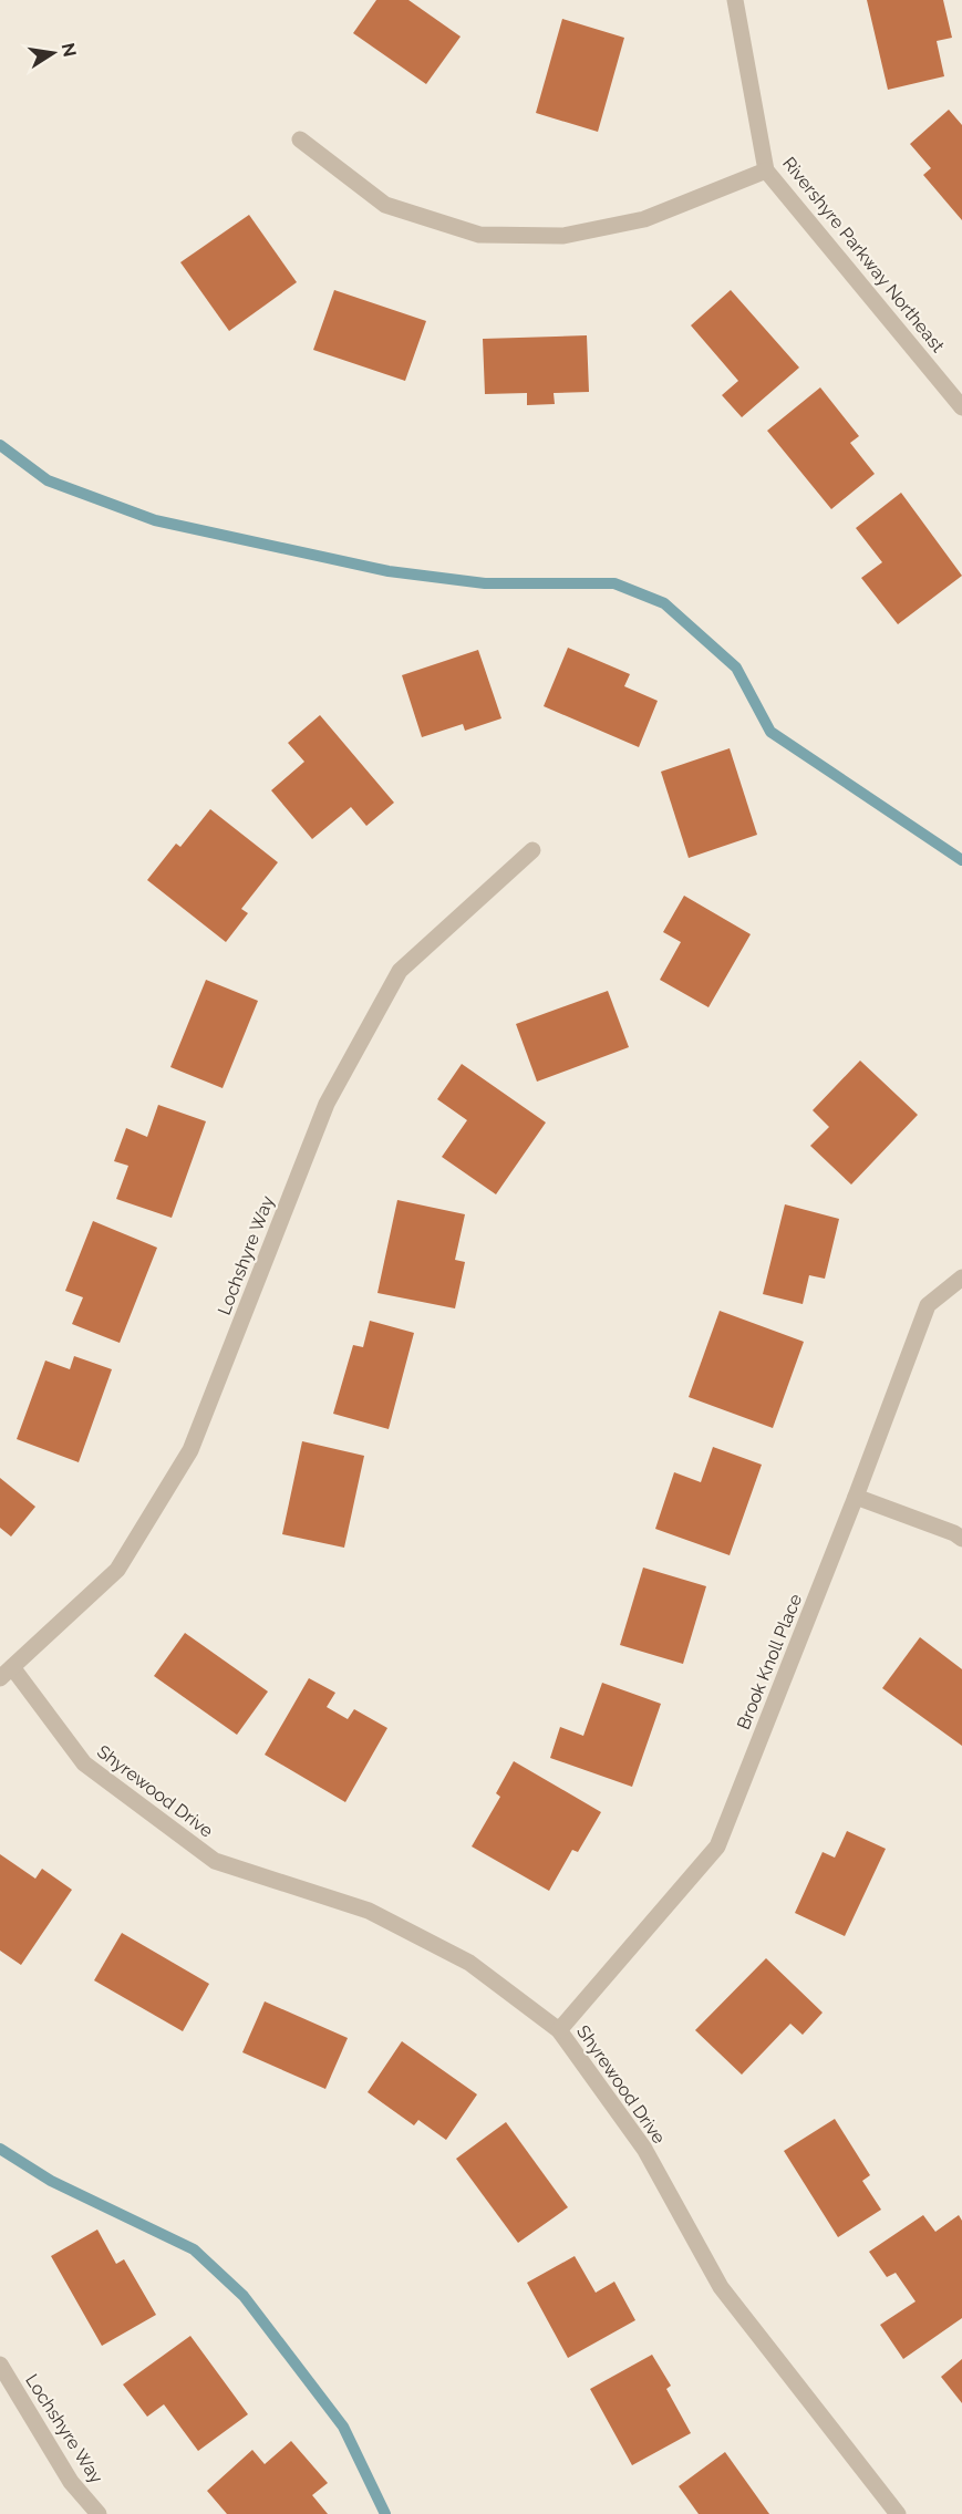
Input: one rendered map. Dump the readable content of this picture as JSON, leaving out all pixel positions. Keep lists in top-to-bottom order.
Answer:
{
  "streets": {
    "street": [
      "Rivershyre Parkway Northeast",
      "Lochshyre Way",
      "Brook Knoll Place",
      "Shyrewood Drive"
    ]
  },
  "crossings": [
    ["Lochshyre Way", "Shyrewood Drive"],
    ["Brook Knoll Place", "Shyrewood Drive"]
  ],
  "north": "right"
}
